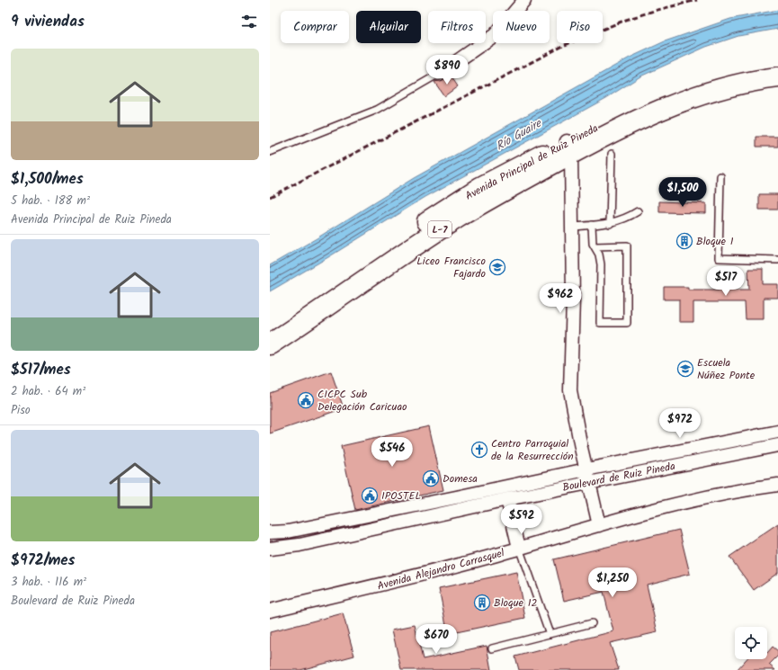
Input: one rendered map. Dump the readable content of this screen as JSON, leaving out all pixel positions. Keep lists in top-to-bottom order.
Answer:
{
  "streets": {
    "main road": ["Avenida Principal de Ruiz Pineda", "L-7"],
    "street": ["Boulevard de Ruiz Pineda", "Avenida Alejandro Carrasquel"]
  },
  "water": ["Río Guaire"],
  "places": {
    "building": ["Bloque 1", "Bloque 12"],
    "school or university": ["Liceo Francisco Fajardo", "Escuela Núñez Ponte"],
    "public building": ["CICPC Sub Delegación Caricuao", "Domesa", "IPOSTEL"],
    "church": ["Centro Parroquial de la Resurrección"]
  },
  "page": {
    "heading": "9 viviendas",
    "chip": [
      "Comprar",
      "Alquilar",
      "Filtros",
      "Nuevo",
      "Piso"
    ],
    "list": [
      {
        "name": "$1,500/mes",
        "note": "5 hab. · 188 m² · Avenida Principal de Ruiz Pineda"
      },
      {
        "name": "$517/mes",
        "note": "2 hab. · 64 m² · Piso"
      },
      {
        "name": "$972/mes",
        "note": "3 hab. · 116 m² · Boulevard de Ruiz Pineda"
      }
    ],
    "price": [
      "$890",
      "$1,500",
      "$517",
      "$962",
      "$972",
      "$546",
      "$592",
      "$1,250",
      "$670"
    ]
  }
}
